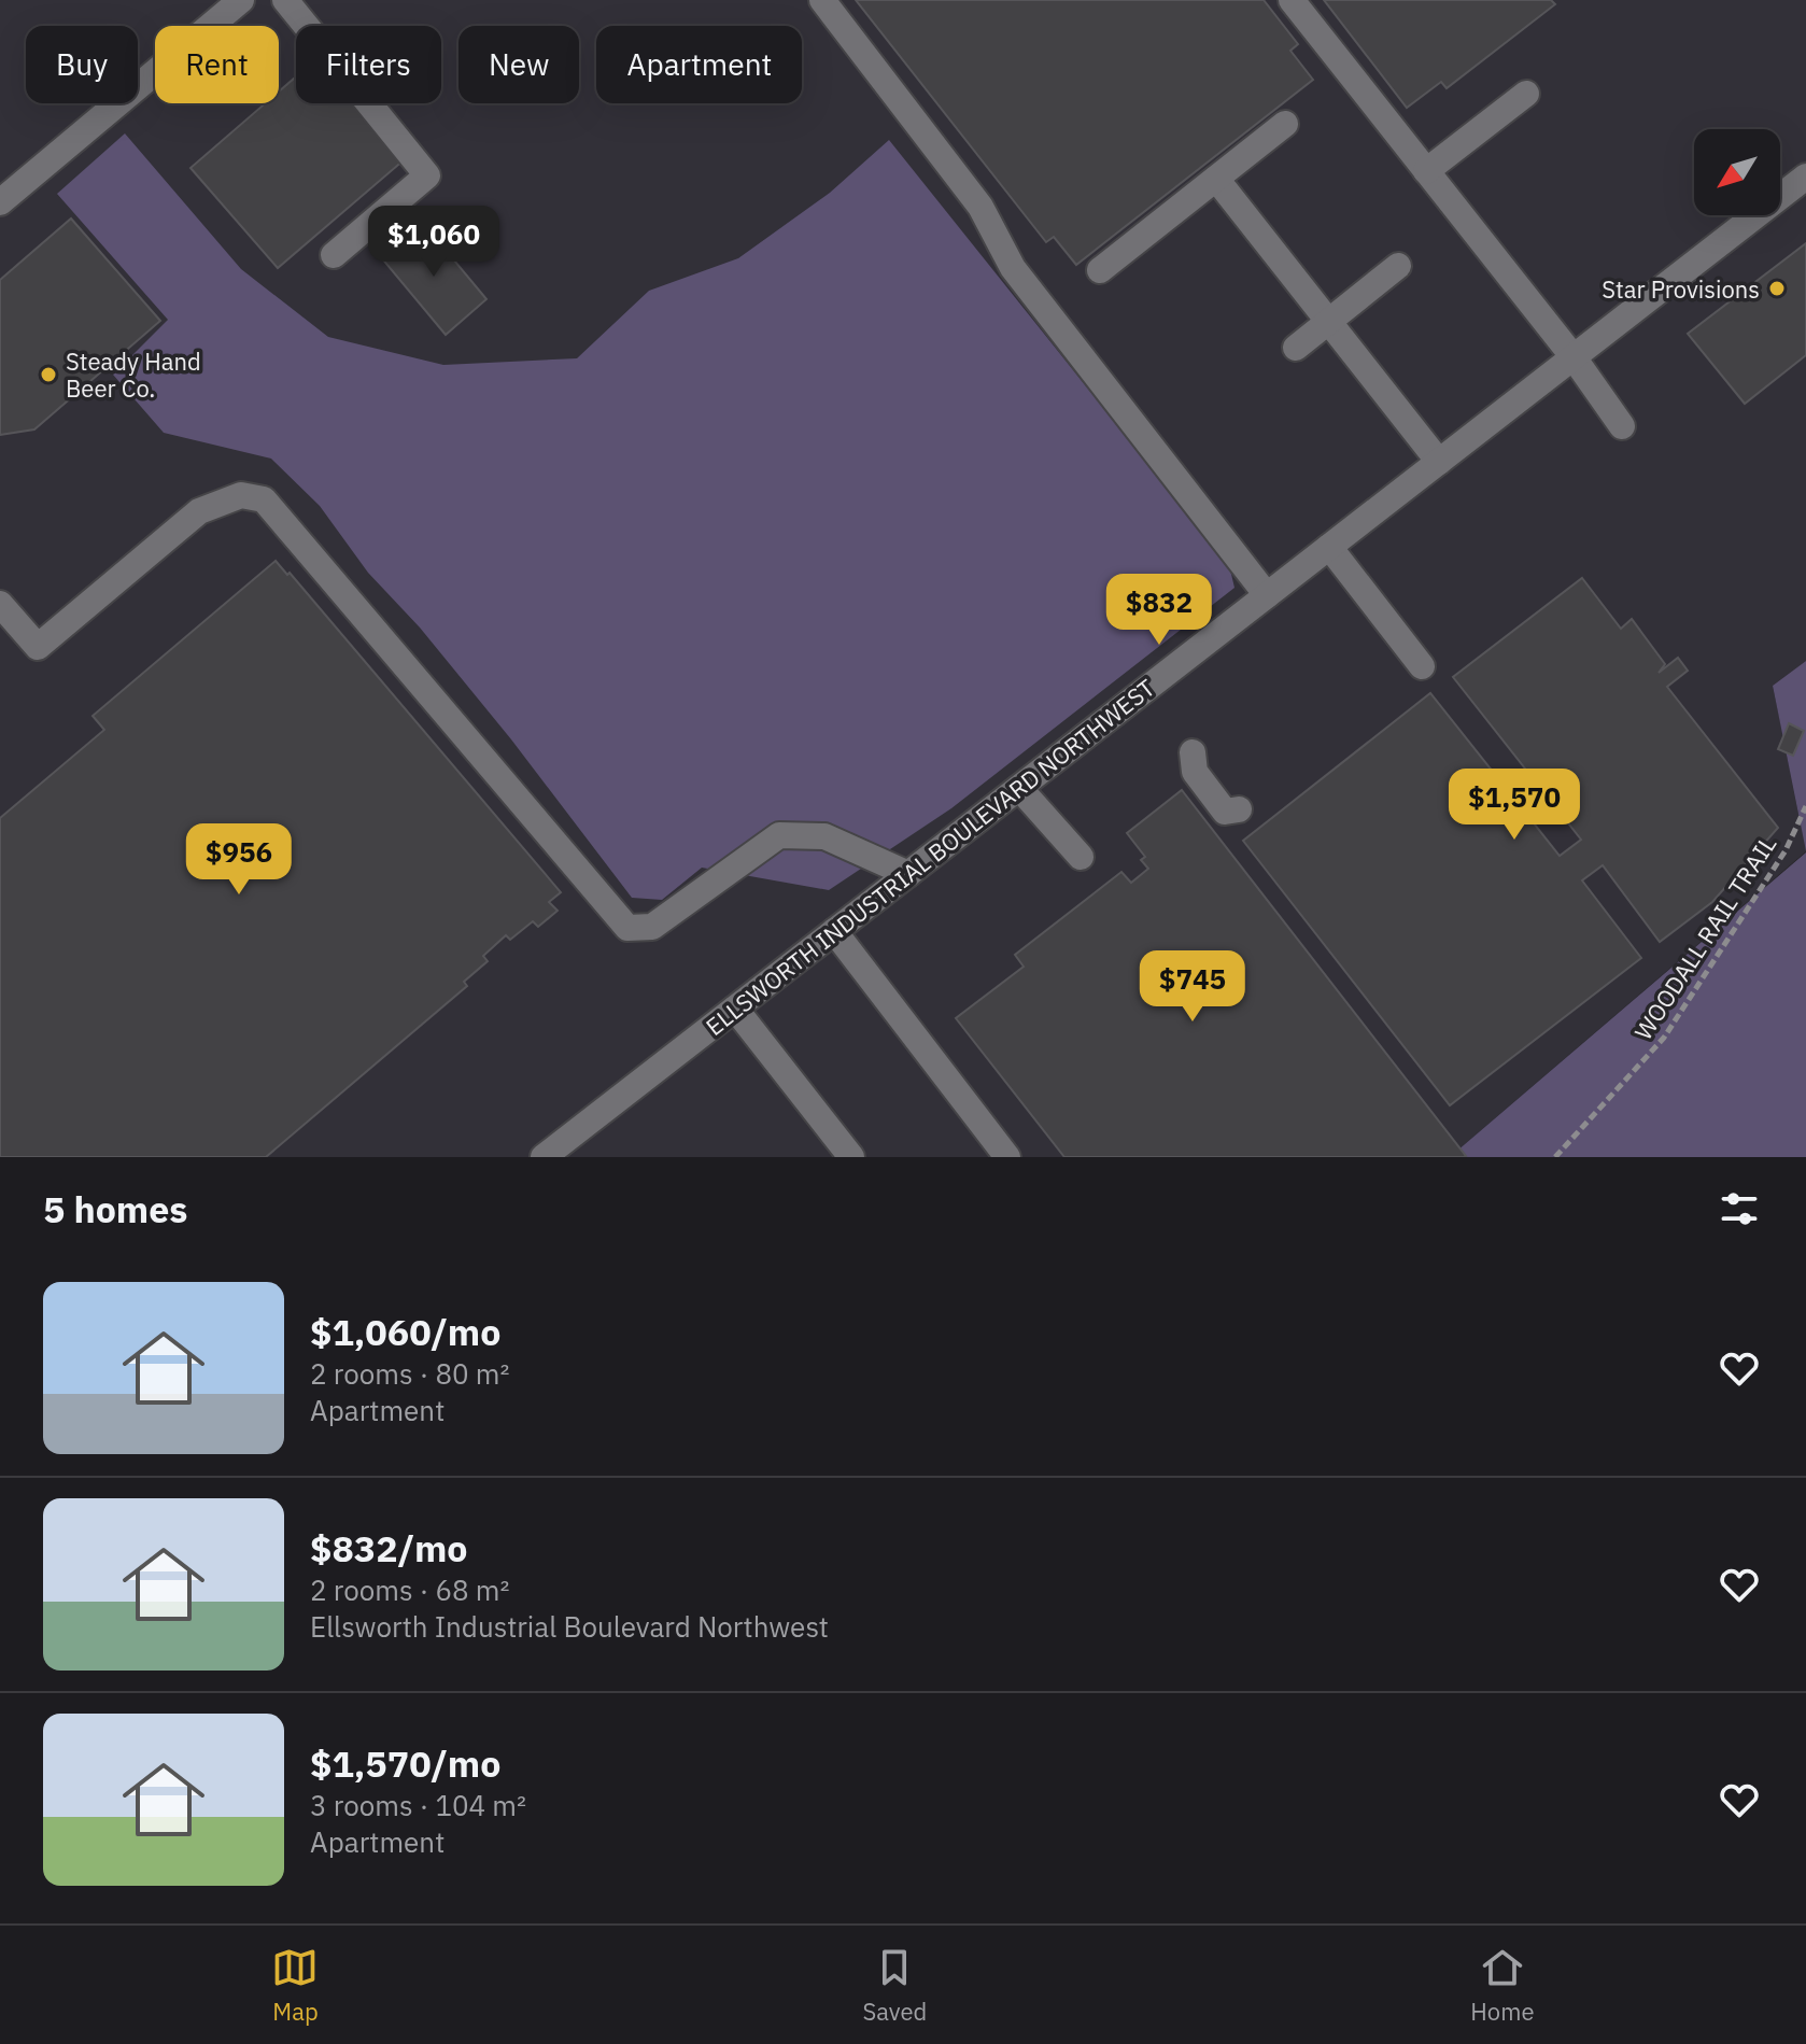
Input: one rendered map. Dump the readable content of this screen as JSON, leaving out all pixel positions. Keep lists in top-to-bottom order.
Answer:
{
  "streets": {
    "street": ["ELLSWORTH INDUSTRIAL BOULEVARD NORTHWEST"],
    "path": ["WOODALL RAIL TRAIL"]
  },
  "places": ["Star Provisions", "Steady Hand Beer Co."],
  "north": "bottom left",
  "page": {
    "chip": [
      "Buy",
      "Rent",
      "Filters",
      "New",
      "Apartment"
    ],
    "price": [
      "$1,060",
      "$832",
      "$1,570",
      "$956",
      "$745"
    ],
    "heading": "5 homes",
    "list": [
      {
        "name": "$1,060/mo",
        "note": "2 rooms · 80 m² · Apartment"
      },
      {
        "name": "$832/mo",
        "note": "2 rooms · 68 m² · Ellsworth Industrial Boulevard Northwest"
      },
      {
        "name": "$1,570/mo",
        "note": "3 rooms · 104 m² · Apartment"
      }
    ],
    "tabs": ["Map", "Saved", "Home"]
  }
}
